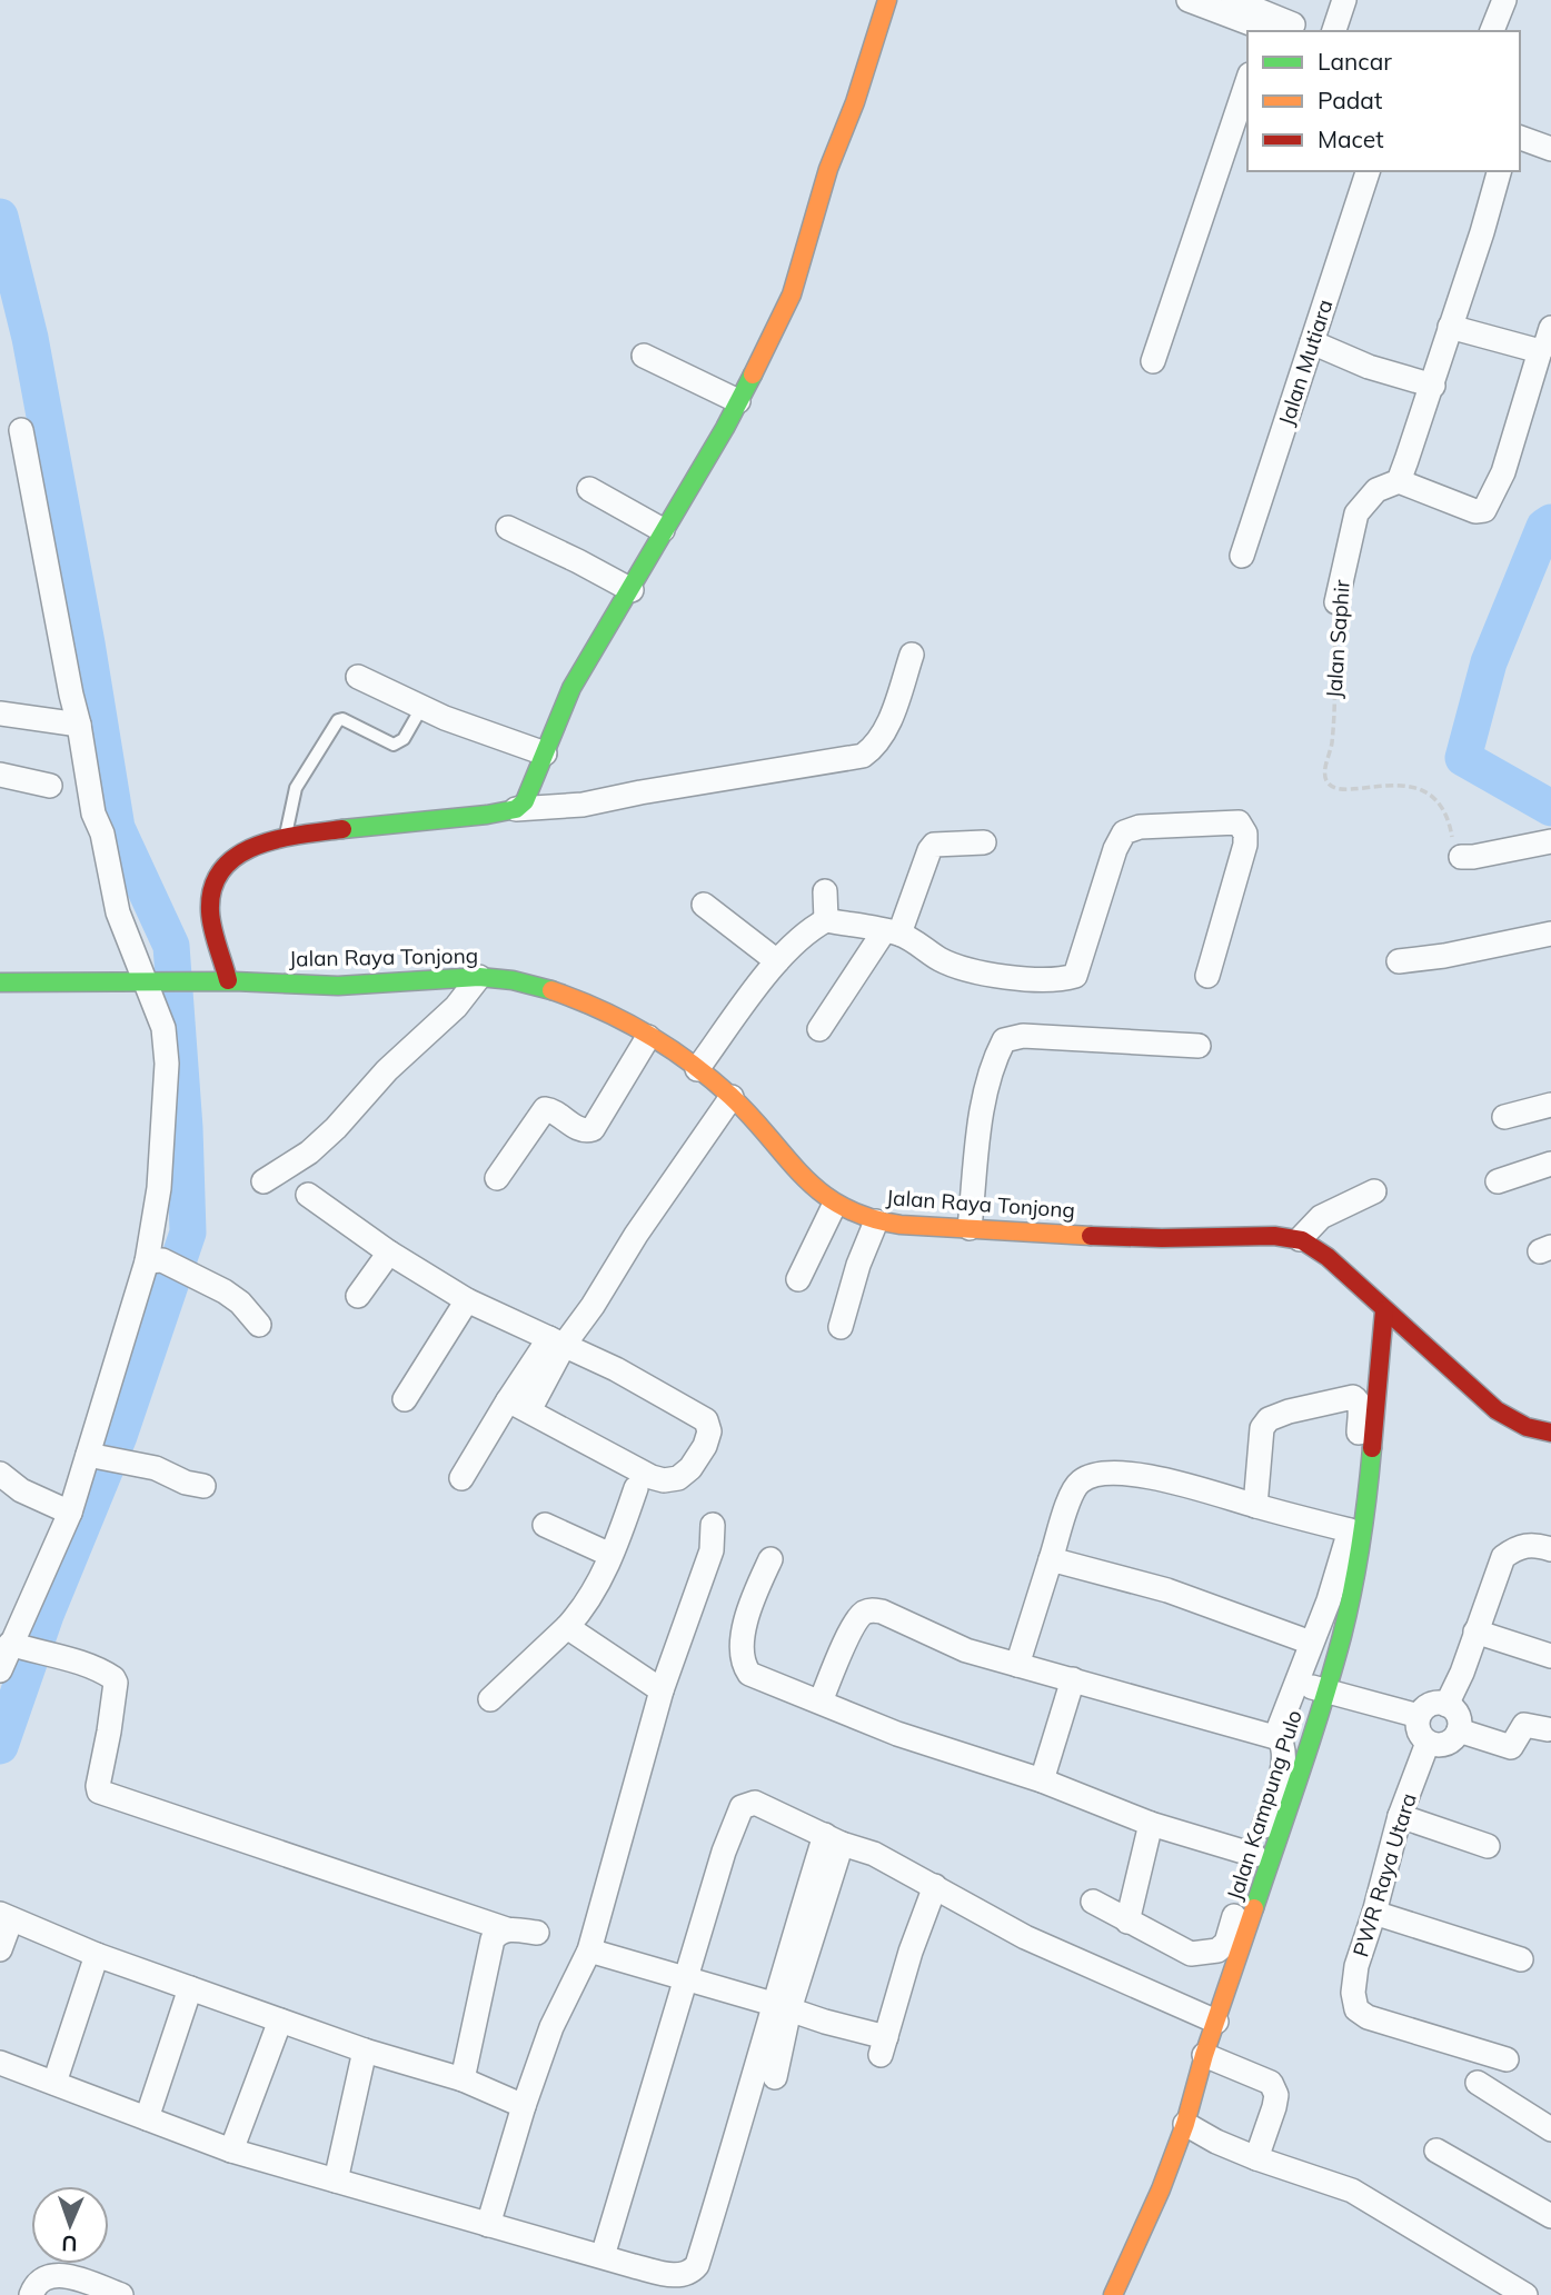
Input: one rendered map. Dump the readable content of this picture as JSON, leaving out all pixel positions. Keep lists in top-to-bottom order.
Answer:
{
  "streets": {
    "street": [
      "Jalan Mutiara",
      "Jalan Saphir",
      "Jalan Raya Tonjong",
      "Jalan Kampung Pulo",
      "PWR Raya Utara"
    ]
  },
  "legend": ["Lancar", "Padat", "Macet"],
  "north": "bottom"
}
